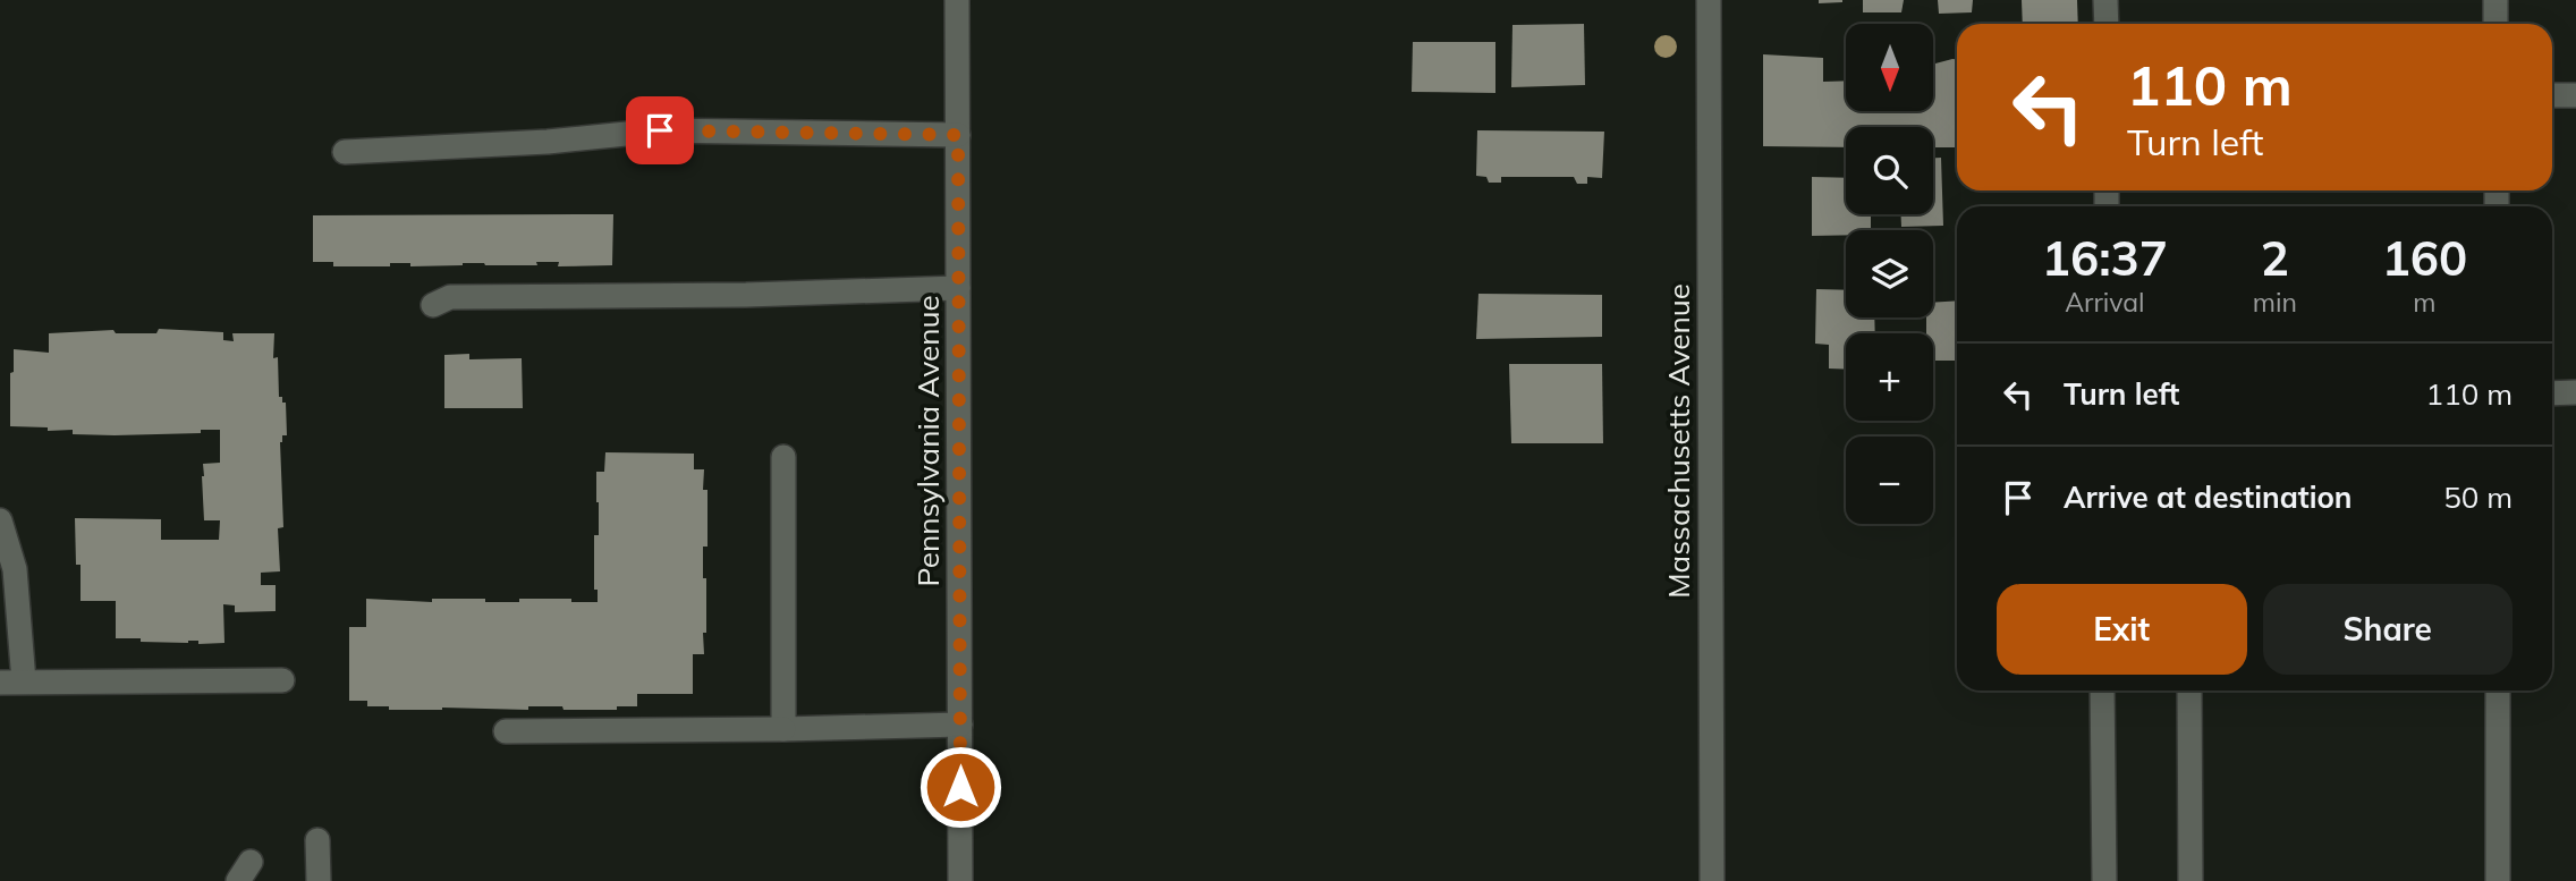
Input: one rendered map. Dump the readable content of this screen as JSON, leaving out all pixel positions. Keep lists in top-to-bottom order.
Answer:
{
  "streets": {
    "street": ["Pennsylvania Avenue", "Massachusetts Avenue"]
  },
  "north": "bottom",
  "page": {
    "map_buttons": ["+", "−"],
    "turn": ["110 m", "Turn left"],
    "eta": [
      "16:37",
      "Arrival",
      "2",
      "min",
      "160",
      "m"
    ],
    "list": [
      {
        "name": "Turn left",
        "value": "110 m"
      },
      {
        "name": "Arrive at destination",
        "value": "50 m"
      }
    ],
    "buttons": ["Exit", "Share"]
  }
}
